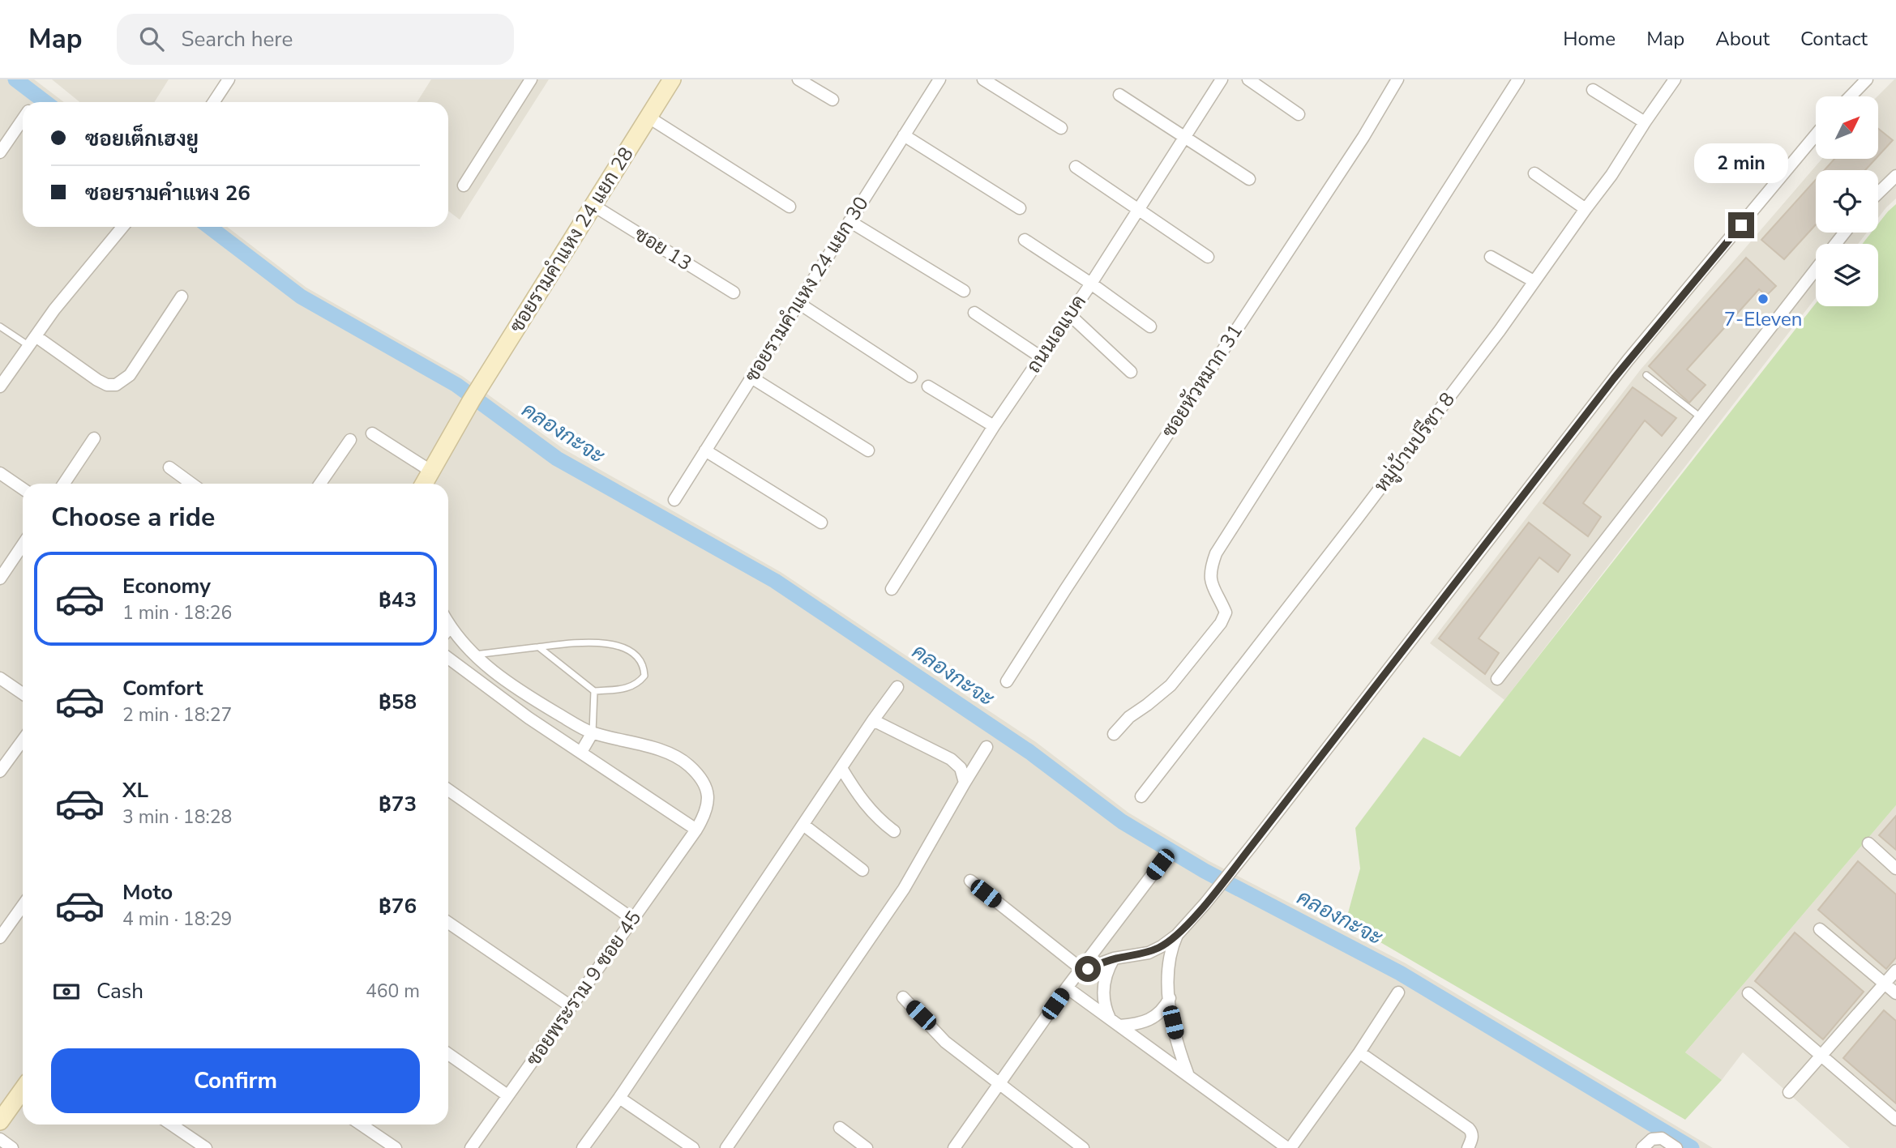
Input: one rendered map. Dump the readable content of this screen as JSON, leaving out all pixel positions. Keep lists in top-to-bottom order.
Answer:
{
  "streets": {
    "street": [
      "ซอยรามคำแหง 24 แยก 28",
      "ซอย 13",
      "ซอยรามคำแหง 24 แยก 30",
      "ถนนเอแบค",
      "ซอยหัวหมาก 31",
      "หมู่บ้านปรีชา 8",
      "ซอยพระราม 9 ซอย 45"
    ]
  },
  "crossings": [
    ["ซอยรามคำแหง 24 แยก 28", "ซอย 13"]
  ],
  "water": ["คลองกะจะ"],
  "places": ["7-Eleven"],
  "north": "top right",
  "page": {
    "header": "Map",
    "search": "Search here",
    "nav": [
      "Home",
      "Map",
      "About",
      "Contact"
    ],
    "banner": ["ซอยเต็กเฮงยู", "ซอยรามคำแหง 26"],
    "bubble": "2 min",
    "heading": "Choose a ride",
    "list": [
      {
        "name": "Economy",
        "note": "1 min · 18:26",
        "value": "฿43"
      },
      {
        "name": "Comfort",
        "note": "2 min · 18:27",
        "value": "฿58"
      },
      {
        "name": "XL",
        "note": "3 min · 18:28",
        "value": "฿73"
      },
      {
        "name": "Moto",
        "note": "4 min · 18:29",
        "value": "฿76"
      }
    ],
    "pay": ["Cash", "460 m"],
    "buttons": "Confirm"
  }
}
